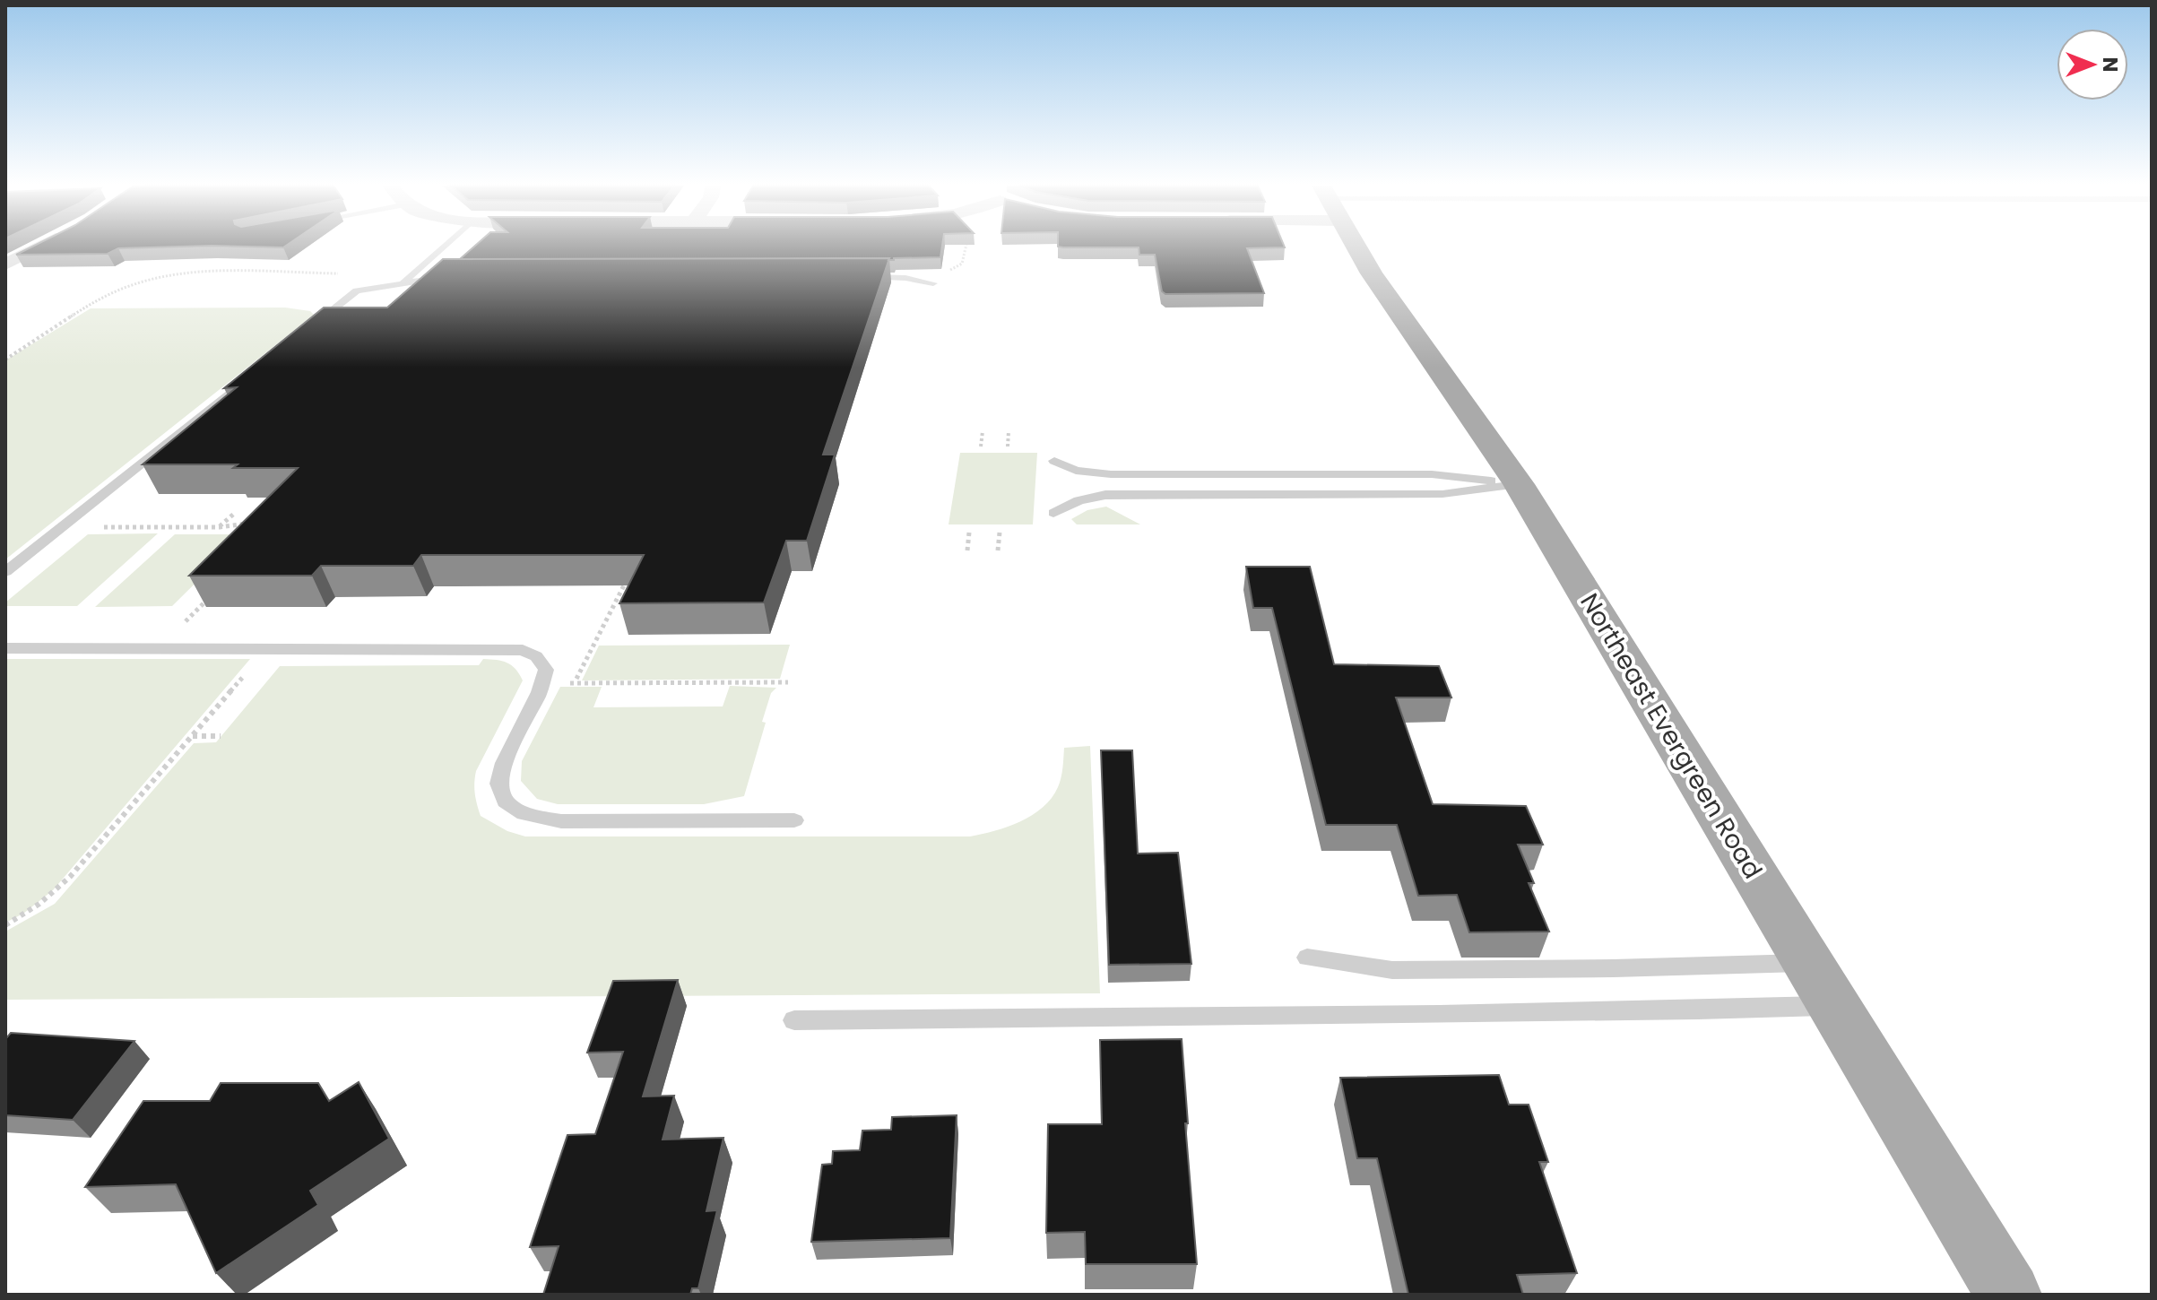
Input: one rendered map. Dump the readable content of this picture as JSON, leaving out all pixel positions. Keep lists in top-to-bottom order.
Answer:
{
  "streets": {
    "main road": ["Northeast Evergreen Road"]
  },
  "north": "right"
}
